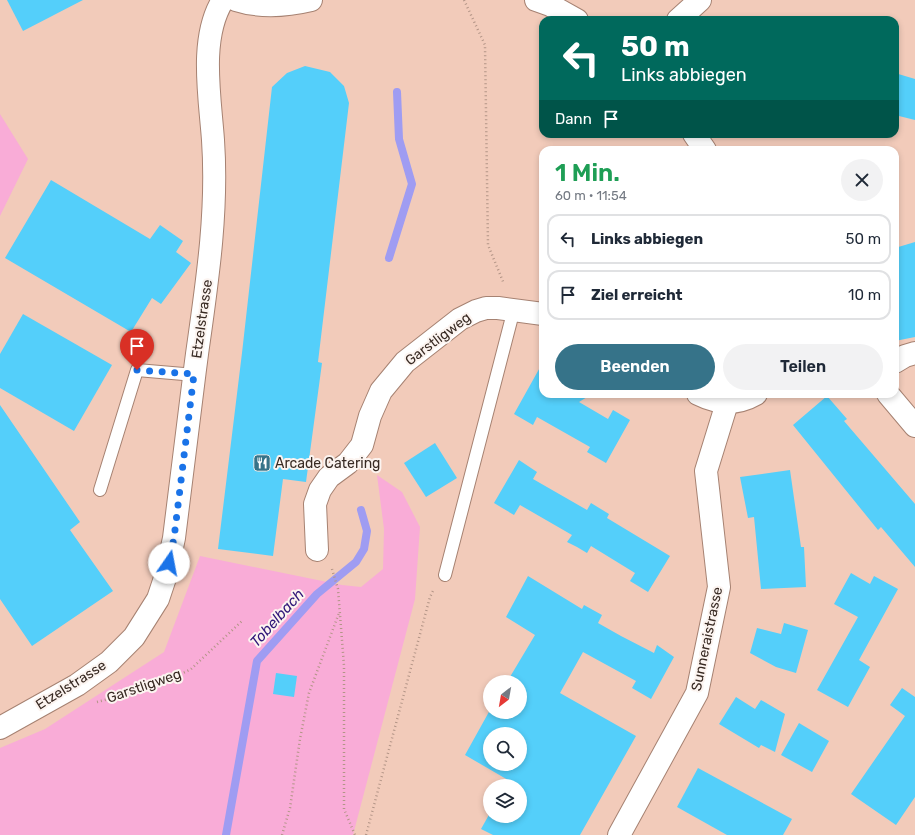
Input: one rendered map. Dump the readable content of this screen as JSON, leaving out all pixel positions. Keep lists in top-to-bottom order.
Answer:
{
  "streets": {
    "street": ["Etzelstrasse", "Garstligweg", "Sunneraistrasse"]
  },
  "water": ["Tobelbach"],
  "places": {
    "restaurant": ["Arcade Catering"]
  },
  "north": "bottom left",
  "page": {
    "turn": ["50 m", "Links abbiegen"],
    "then": "Dann",
    "heading": ["1 Min.", "60 m · 11:54"],
    "list": [
      {
        "name": "Links abbiegen",
        "value": "50 m"
      },
      {
        "name": "Ziel erreicht",
        "value": "10 m"
      }
    ],
    "buttons": ["Beenden", "Teilen"]
  }
}
